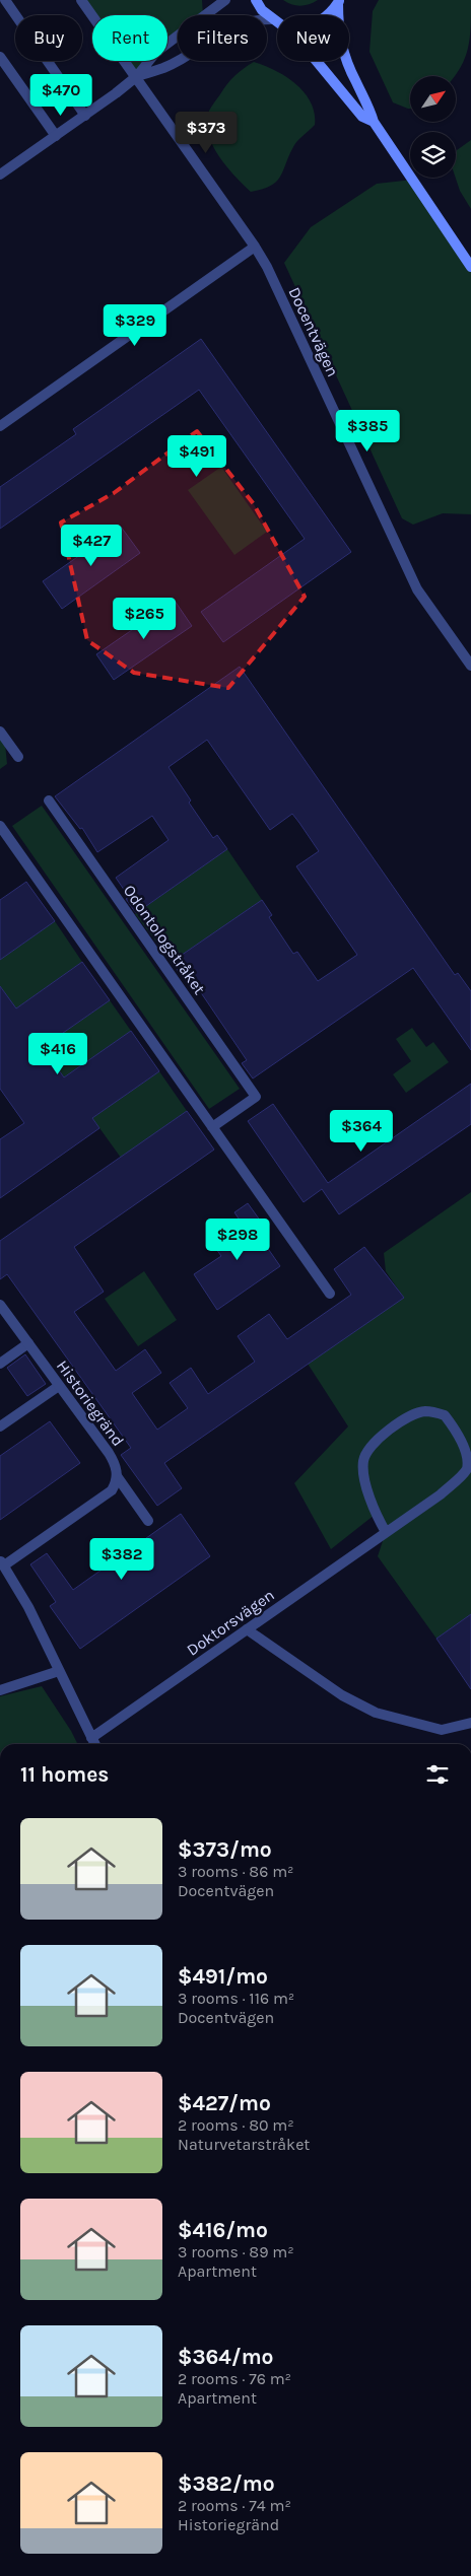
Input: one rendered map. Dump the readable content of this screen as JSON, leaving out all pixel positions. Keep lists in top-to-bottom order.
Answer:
{
  "streets": {
    "street": [
      "Docentvägen",
      "Odontologstråket",
      "Historiegränd",
      "Doktorsvägen"
    ]
  },
  "north": "top right",
  "page": {
    "chip": [
      "Buy",
      "Rent",
      "Filters",
      "New"
    ],
    "price": [
      "$470",
      "$373",
      "$329",
      "$385",
      "$491",
      "$427",
      "$265",
      "$416",
      "$364",
      "$298",
      "$382"
    ],
    "heading": "11 homes",
    "list": [
      {
        "name": "$373/mo",
        "note": "3 rooms · 86 m² · Docentvägen"
      },
      {
        "name": "$491/mo",
        "note": "3 rooms · 116 m² · Docentvägen"
      },
      {
        "name": "$427/mo",
        "note": "2 rooms · 80 m² · Naturvetarstråket"
      },
      {
        "name": "$416/mo",
        "note": "3 rooms · 89 m² · Apartment"
      },
      {
        "name": "$364/mo",
        "note": "2 rooms · 76 m² · Apartment"
      },
      {
        "name": "$382/mo",
        "note": "2 rooms · 74 m² · Historiegränd"
      }
    ]
  }
}
